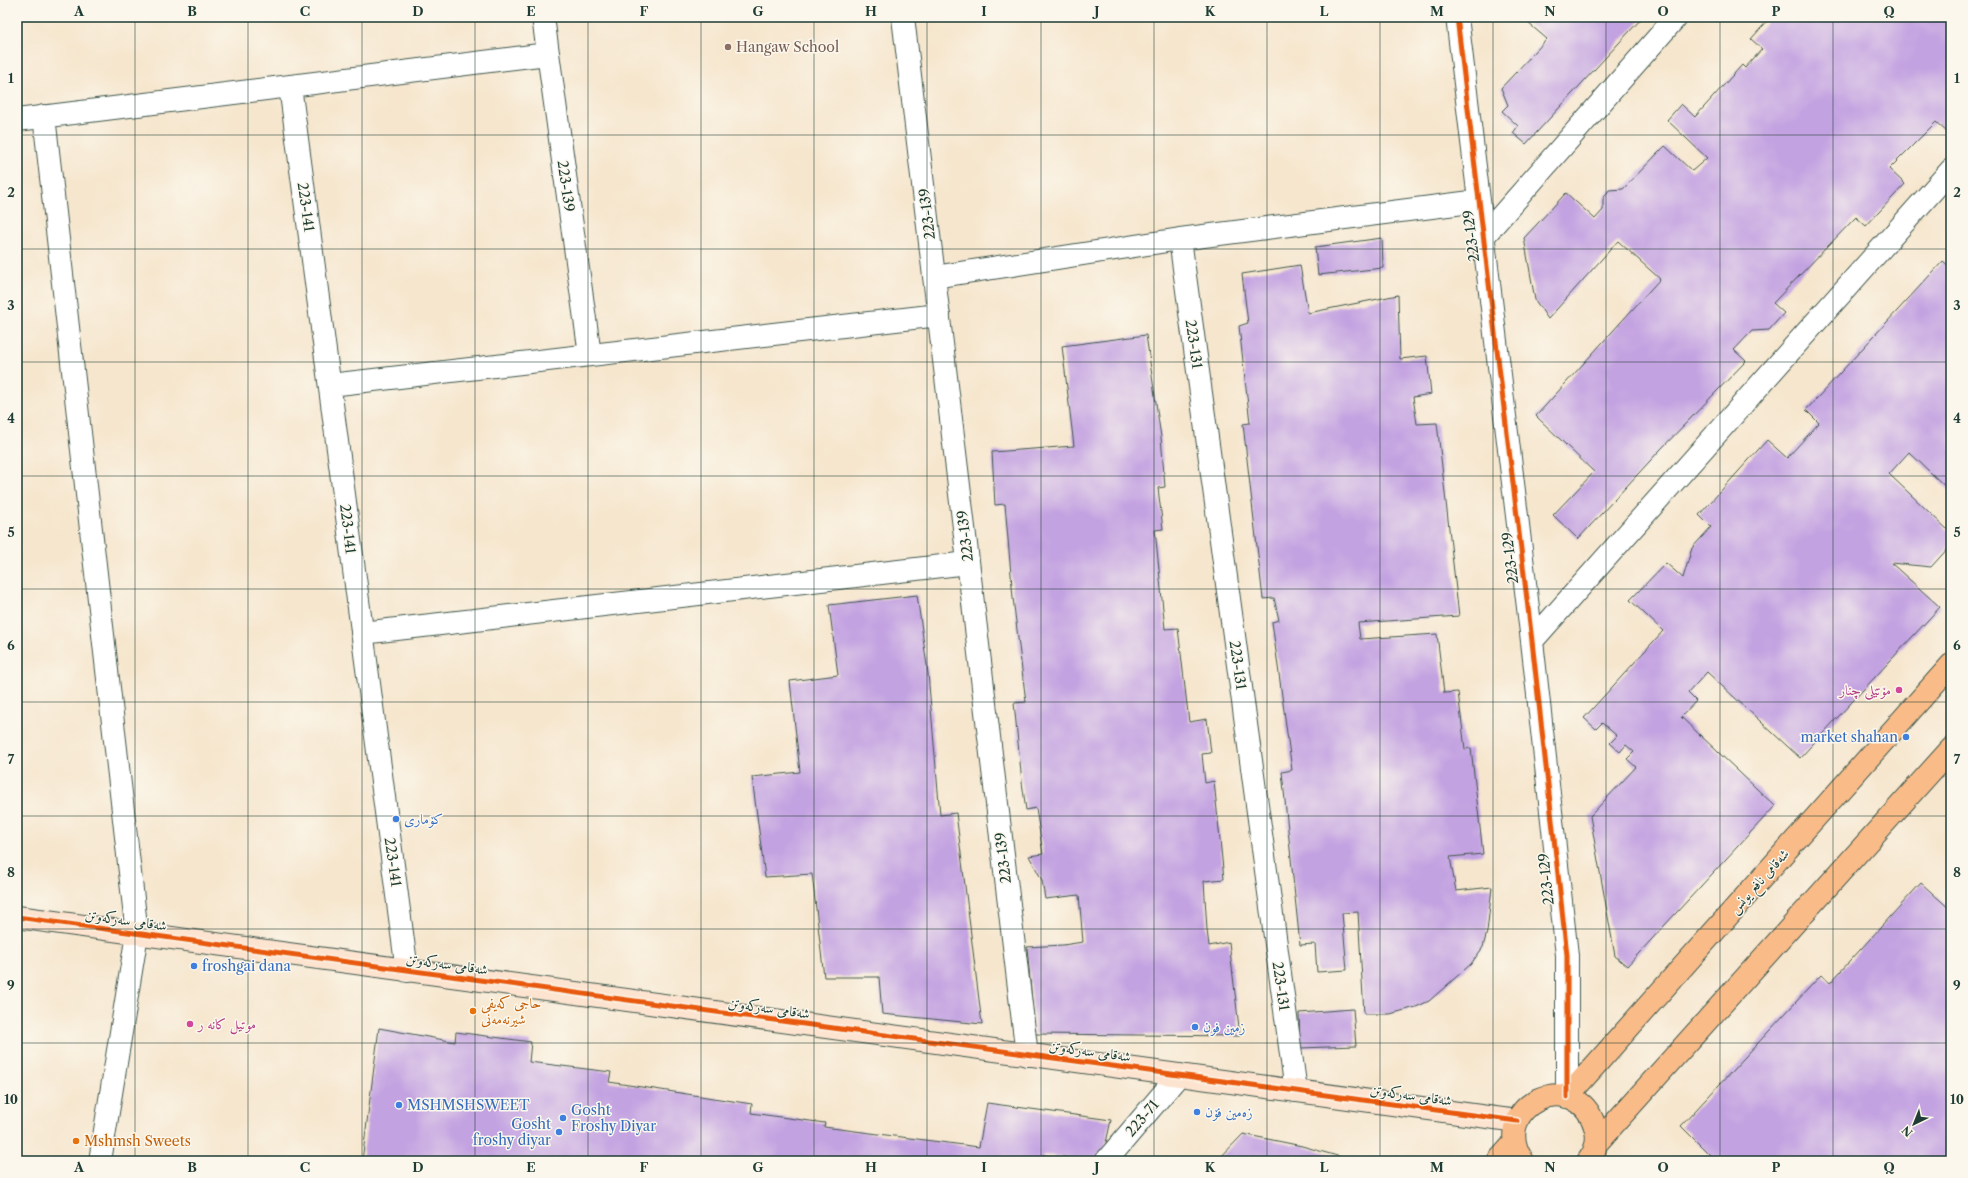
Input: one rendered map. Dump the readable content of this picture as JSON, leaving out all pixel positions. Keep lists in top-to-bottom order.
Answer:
{
  "streets": {
    "main road": ["شەقامی نافع یونس"],
    "street": [
      "223-139",
      "223-141",
      "223-129",
      "223-131",
      "شەقامی سەرکەوتن",
      "223-71"
    ]
  },
  "crossings": [
    ["223-139", "شەقامی سەرکەوتن"],
    ["223-141", "شەقامی سەرکەوتن"],
    ["223-129", "شەقامی نافع یونس"],
    ["223-131", "شەقامی سەرکەوتن"],
    ["شەقامی سەرکەوتن", "223-71"]
  ],
  "places": [
    "Hangaw School",
    "مۆتێلی چنار",
    "market shahan",
    "كۆماری",
    "froshgai dana",
    "حاجی کەیفی شیرنەمەنی",
    "موتيل كانه ر",
    "زمين فون",
    "MSHMSHSWEET",
    "زەمین فۆن",
    "Gosht Froshy Diyar",
    "Gosht froshy diyar",
    "Mshmsh Sweets"
  ],
  "north": "bottom left",
  "grid": {
    "columns": [
      "A",
      "B",
      "C",
      "D",
      "E",
      "F",
      "G",
      "H",
      "I",
      "J",
      "K",
      "L",
      "M",
      "N",
      "O",
      "P",
      "Q"
    ],
    "rows": [
      "1",
      "2",
      "3",
      "4",
      "5",
      "6",
      "7",
      "8",
      "9",
      "10"
    ]
  }
}
